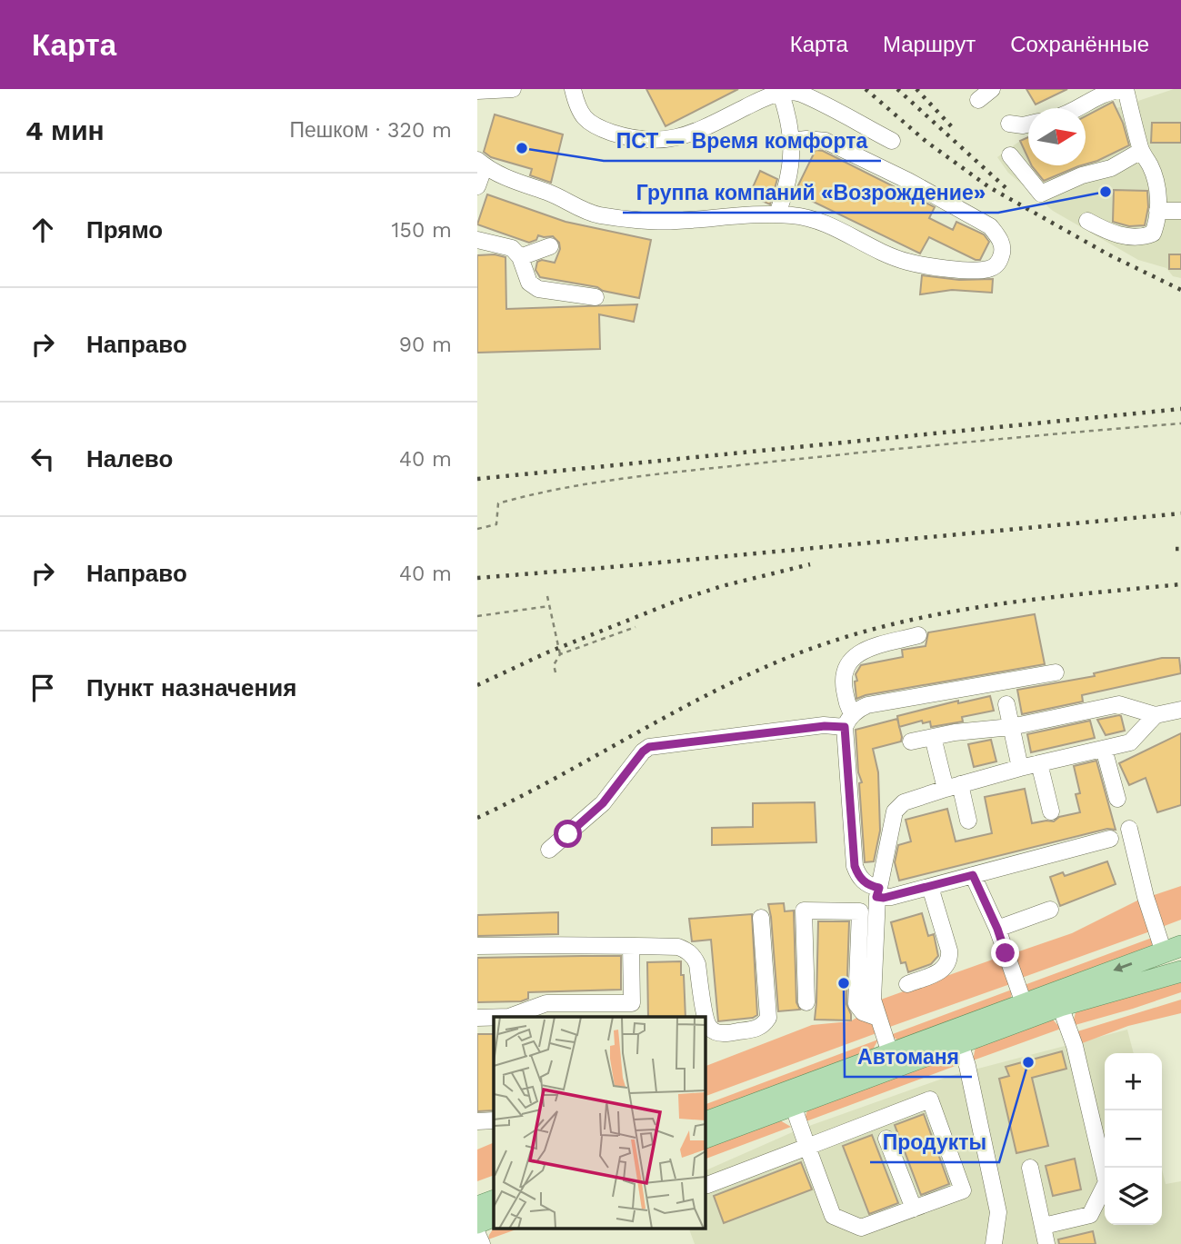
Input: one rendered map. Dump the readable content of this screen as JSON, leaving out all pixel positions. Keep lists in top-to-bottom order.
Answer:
{
  "places": [
    "ПСТ — Время комфорта",
    "Группа компаний «Возрождение»",
    "Автоманя",
    "Продукты"
  ],
  "north": "right",
  "page": {
    "header": "Карта",
    "nav": ["Карта", "Маршрут", "Сохранённые"],
    "heading": ["4 мин", "Пешком · 320 m"],
    "list": [
      ["Прямо", "150 m"],
      ["Направо", "90 m"],
      ["Налево", "40 m"],
      ["Направо", "40 m"],
      "Пункт назначения"
    ],
    "map_buttons": ["+", "−"]
  }
}
